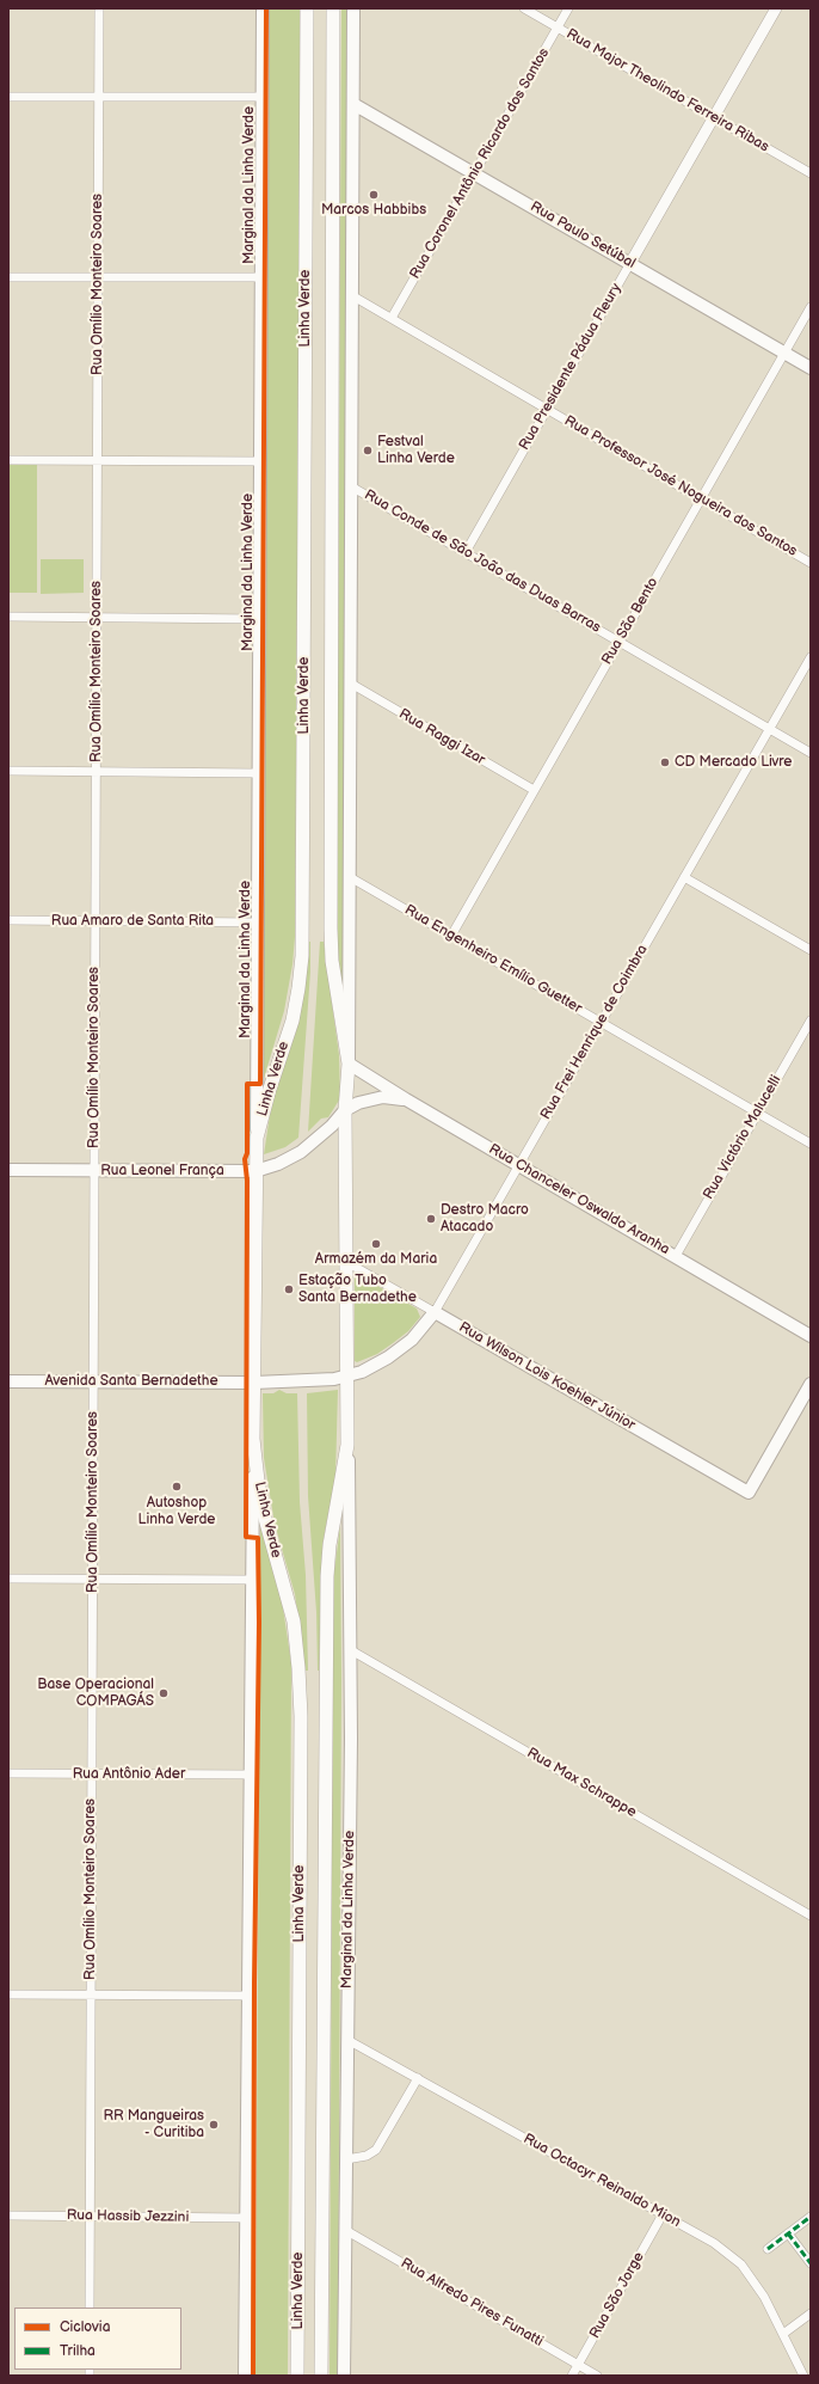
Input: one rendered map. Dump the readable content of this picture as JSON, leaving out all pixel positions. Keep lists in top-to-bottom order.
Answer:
{
  "streets": {
    "highway": ["Linha Verde"],
    "main road": [
      "Marginal da Linha Verde",
      "Rua Paulo Setúbal",
      "Rua Frei Henrique de Coimbra",
      "Rua Leonel França",
      "Rua Chanceler Oswaldo Aranha",
      "Rua Wilson Lois Koehler Júnior",
      "Avenida Santa Bernadethe"
    ],
    "street": [
      "Rua Major Theolindo Ferreira Ribas",
      "Rua Coronel Antônio Ricardo dos Santos",
      "Rua Omílio Monteiro Soares",
      "Rua Presidente Pádua Fleury",
      "Rua Professor José Nogueira dos Santos",
      "Rua Conde de São João das Duas Barras",
      "Rua São Bento",
      "Rua Raggi Izar",
      "Rua Amaro de Santa Rita",
      "Rua Engenheiro Emílio Guetter",
      "Rua Victório Malucelli",
      "Rua Antônio Ader",
      "Rua Max Schrappe",
      "Rua Octacyr Reinaldo Mion",
      "Rua Hassib Jezzini",
      "Rua São Jorge",
      "Rua Alfredo Pires Funatti"
    ]
  },
  "crossings": [
    ["Rua Major Theolindo Ferreira Ribas", "Rua Coronel Antônio Ricardo dos Santos"],
    ["Rua Major Theolindo Ferreira Ribas", "Rua Presidente Pádua Fleury"],
    ["Rua Coronel Antônio Ricardo dos Santos", "Rua Paulo Setúbal"],
    ["Rua Coronel Antônio Ricardo dos Santos", "Rua Professor José Nogueira dos Santos"],
    ["Marginal da Linha Verde", "Linha Verde"],
    ["Marginal da Linha Verde", "Rua Amaro de Santa Rita"],
    ["Marginal da Linha Verde", "Rua Max Schrappe"],
    ["Marginal da Linha Verde", "Rua Octacyr Reinaldo Mion"],
    ["Marginal da Linha Verde", "Rua Alfredo Pires Funatti"],
    ["Rua Paulo Setúbal", "Rua Presidente Pádua Fleury"],
    ["Rua Paulo Setúbal", "Rua São Bento"],
    ["Rua Omílio Monteiro Soares", "Rua Amaro de Santa Rita"],
    ["Rua Omílio Monteiro Soares", "Rua Leonel França"],
    ["Rua Omílio Monteiro Soares", "Avenida Santa Bernadethe"],
    ["Rua Omílio Monteiro Soares", "Rua Antônio Ader"],
    ["Rua Omílio Monteiro Soares", "Rua Hassib Jezzini"],
    ["Linha Verde", "Rua Frei Henrique de Coimbra"],
    ["Linha Verde", "Rua Leonel França"],
    ["Linha Verde", "Rua Chanceler Oswaldo Aranha"],
    ["Linha Verde", "Rua Wilson Lois Koehler Júnior"],
    ["Linha Verde", "Avenida Santa Bernadethe"],
    ["Rua Presidente Pádua Fleury", "Rua Professor José Nogueira dos Santos"],
    ["Rua Presidente Pádua Fleury", "Rua Conde de São João das Duas Barras"],
    ["Rua Professor José Nogueira dos Santos", "Rua São Bento"],
    ["Rua Conde de São João das Duas Barras", "Rua São Bento"],
    ["Rua Conde de São João das Duas Barras", "Rua Frei Henrique de Coimbra"],
    ["Rua São Bento", "Rua Raggi Izar"],
    ["Rua São Bento", "Rua Engenheiro Emílio Guetter"],
    ["Rua Engenheiro Emílio Guetter", "Rua Frei Henrique de Coimbra"],
    ["Rua Engenheiro Emílio Guetter", "Rua Victório Malucelli"],
    ["Rua Frei Henrique de Coimbra", "Rua Chanceler Oswaldo Aranha"],
    ["Rua Frei Henrique de Coimbra", "Rua Wilson Lois Koehler Júnior"],
    ["Rua Frei Henrique de Coimbra", "Avenida Santa Bernadethe"],
    ["Rua Victório Malucelli", "Rua Chanceler Oswaldo Aranha"],
    ["Rua Leonel França", "Rua Chanceler Oswaldo Aranha"],
    ["Rua Octacyr Reinaldo Mion", "Rua São Jorge"],
    ["Rua São Jorge", "Rua Alfredo Pires Funatti"]
  ],
  "places": [
    "Marcos Habbibs",
    "Festval Linha Verde",
    "CD Mercado Livre",
    "Destro Macro Atacado",
    "Armazém da Maria",
    "Estação Tubo Santa Bernadethe",
    "Autoshop Linha Verde",
    "Base Operacional COMPAGÁS",
    "RR Mangueiras - Curitiba"
  ],
  "legend": ["Ciclovia", "Trilha"]
}
